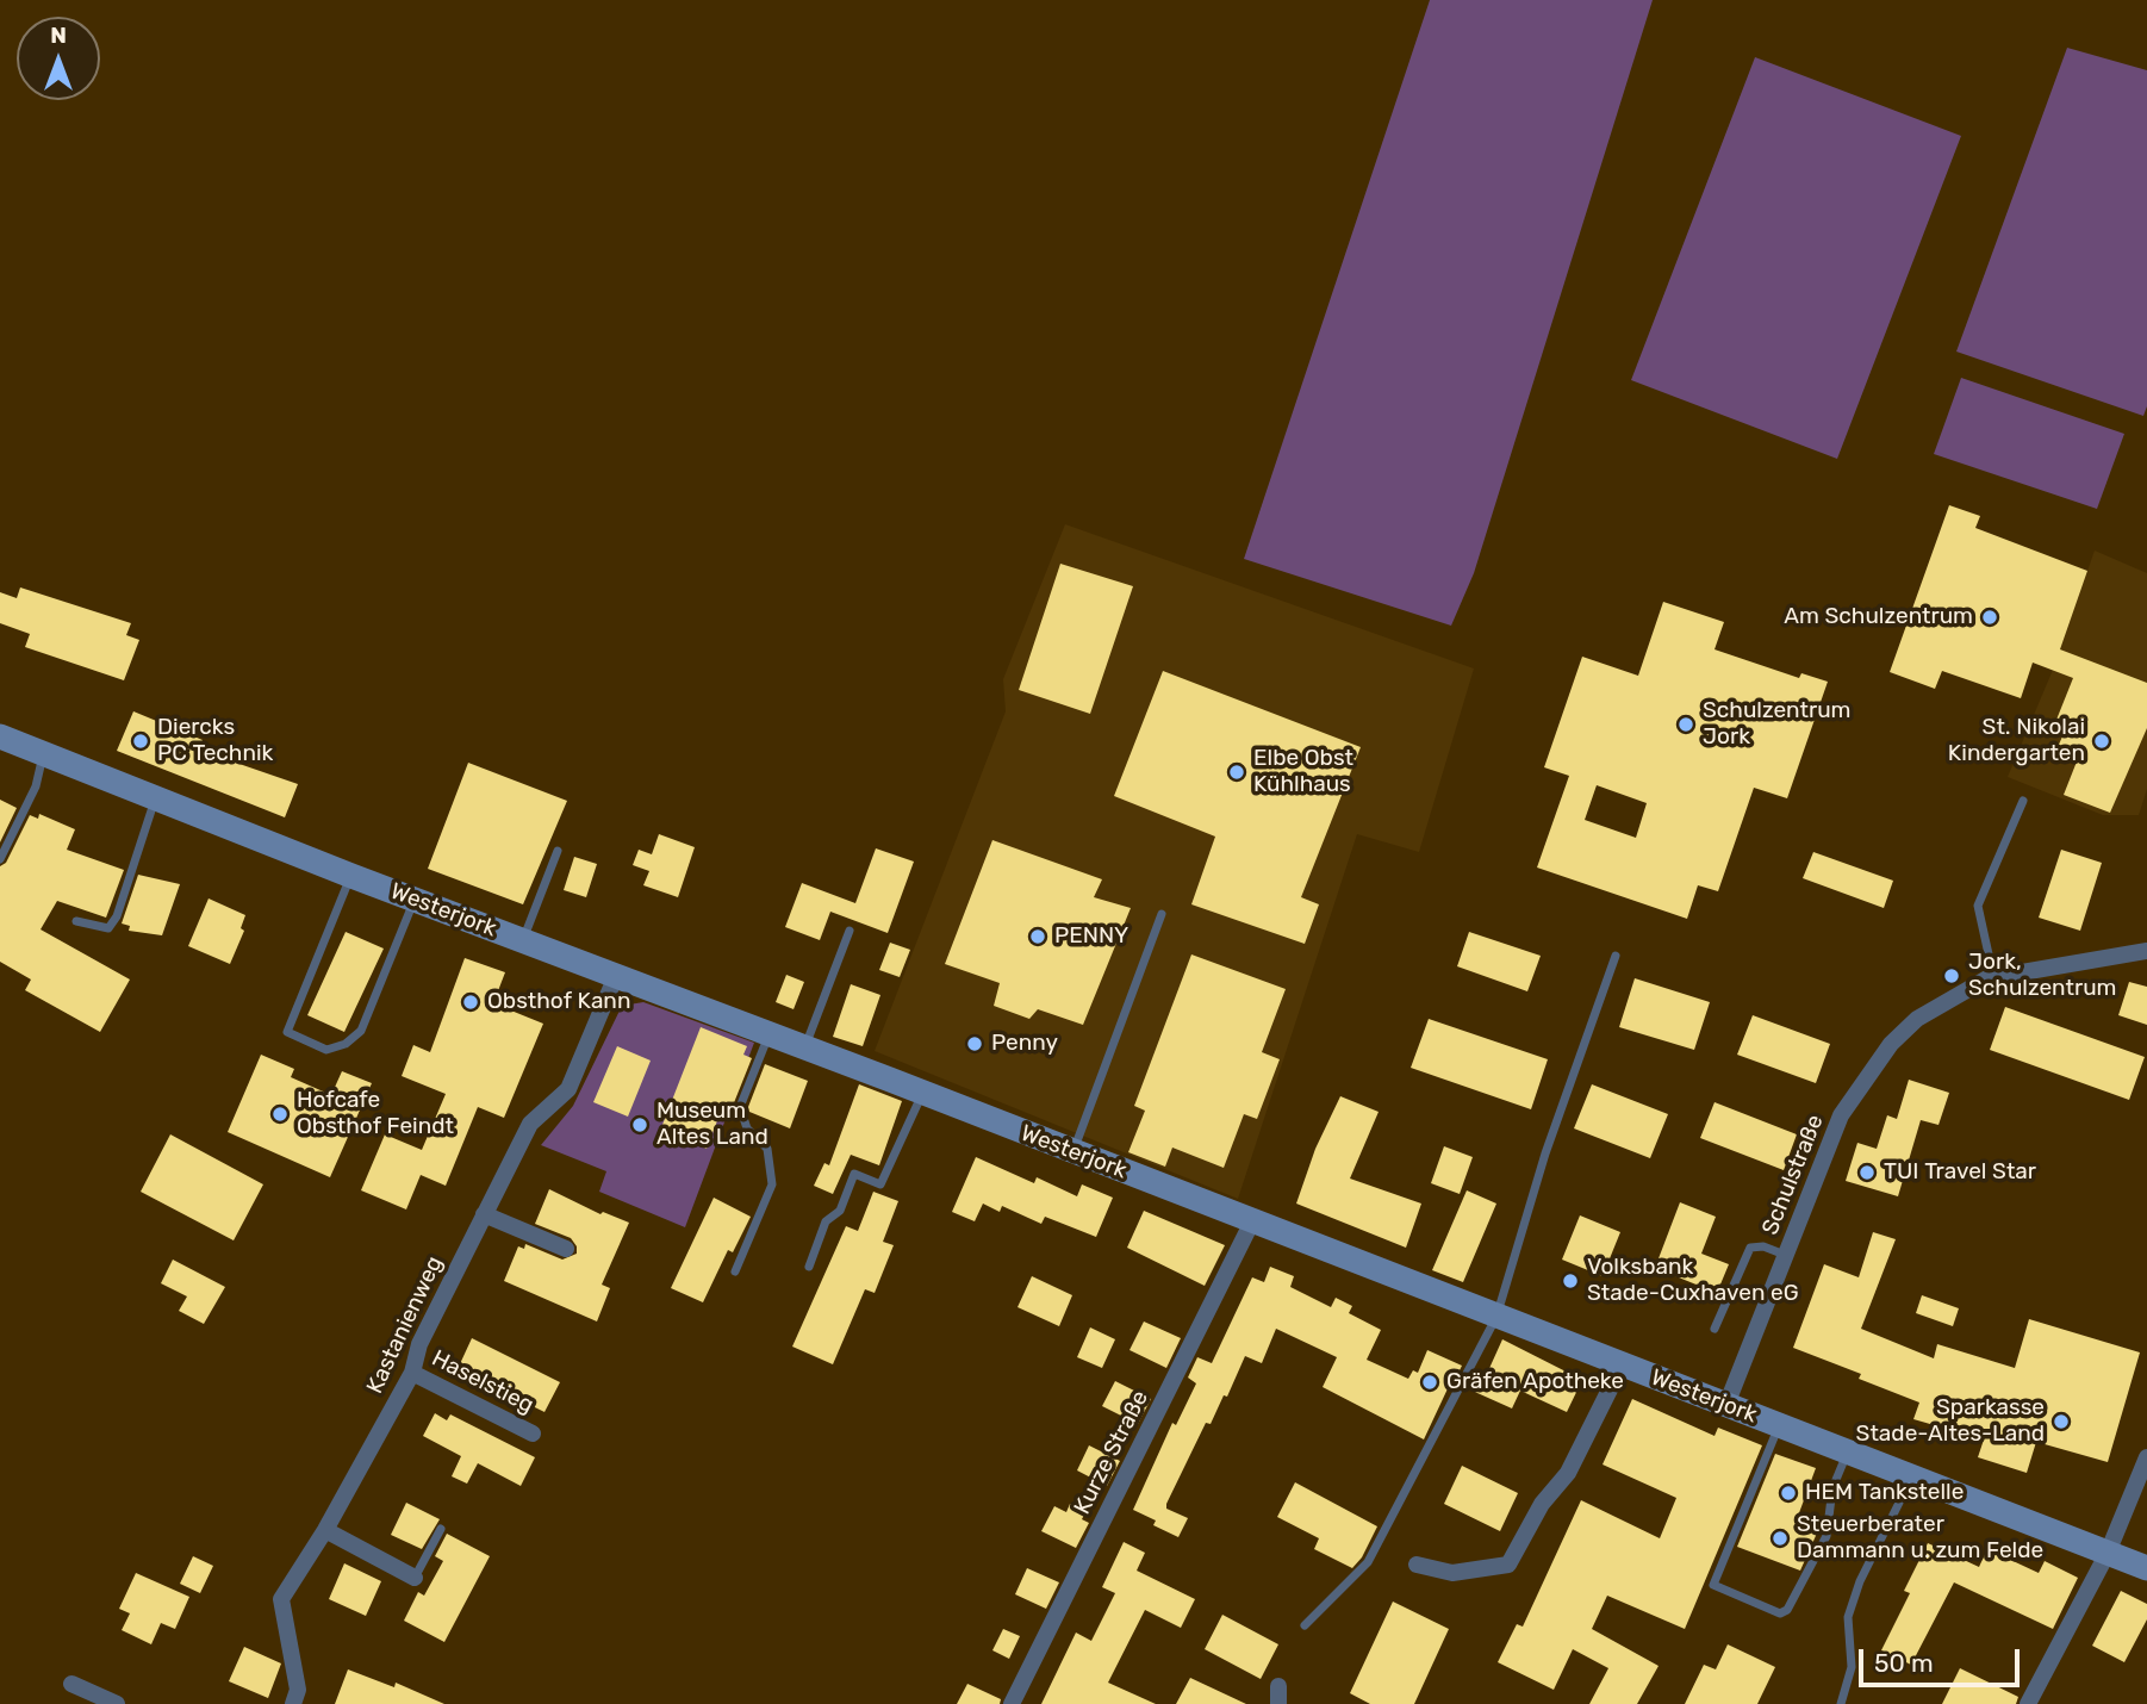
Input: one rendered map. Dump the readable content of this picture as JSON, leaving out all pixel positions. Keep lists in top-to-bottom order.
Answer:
{
  "streets": {
    "main road": ["Westerjork"],
    "street": [
      "Schulstraße",
      "Kastanienweg",
      "Haselstieg",
      "Kurze Straße"
    ]
  },
  "crossings": [
    ["Westerjork", "Schulstraße"],
    ["Westerjork", "Kastanienweg"],
    ["Westerjork", "Kurze Straße"],
    ["Kastanienweg", "Haselstieg"]
  ],
  "places": [
    "Am Schulzentrum",
    "Schulzentrum Jork",
    "Diercks PC Technik",
    "St. Nikolai Kindergarten",
    "Elbe Obst Kühlhaus",
    "PENNY",
    "Jork, Schulzentrum",
    "Obsthof Kann",
    "Penny",
    "Hofcafe Obsthof Feindt",
    "Museum Altes Land",
    "TUI Travel Star",
    "Volksbank Stade-Cuxhaven eG",
    "Gräfen Apotheke",
    "Sparkasse Stade-Altes-Land",
    "HEM Tankstelle",
    "Steuerberater Dammann u. zum Felde"
  ],
  "scale_bar": "50 m",
  "north": "top"
}
